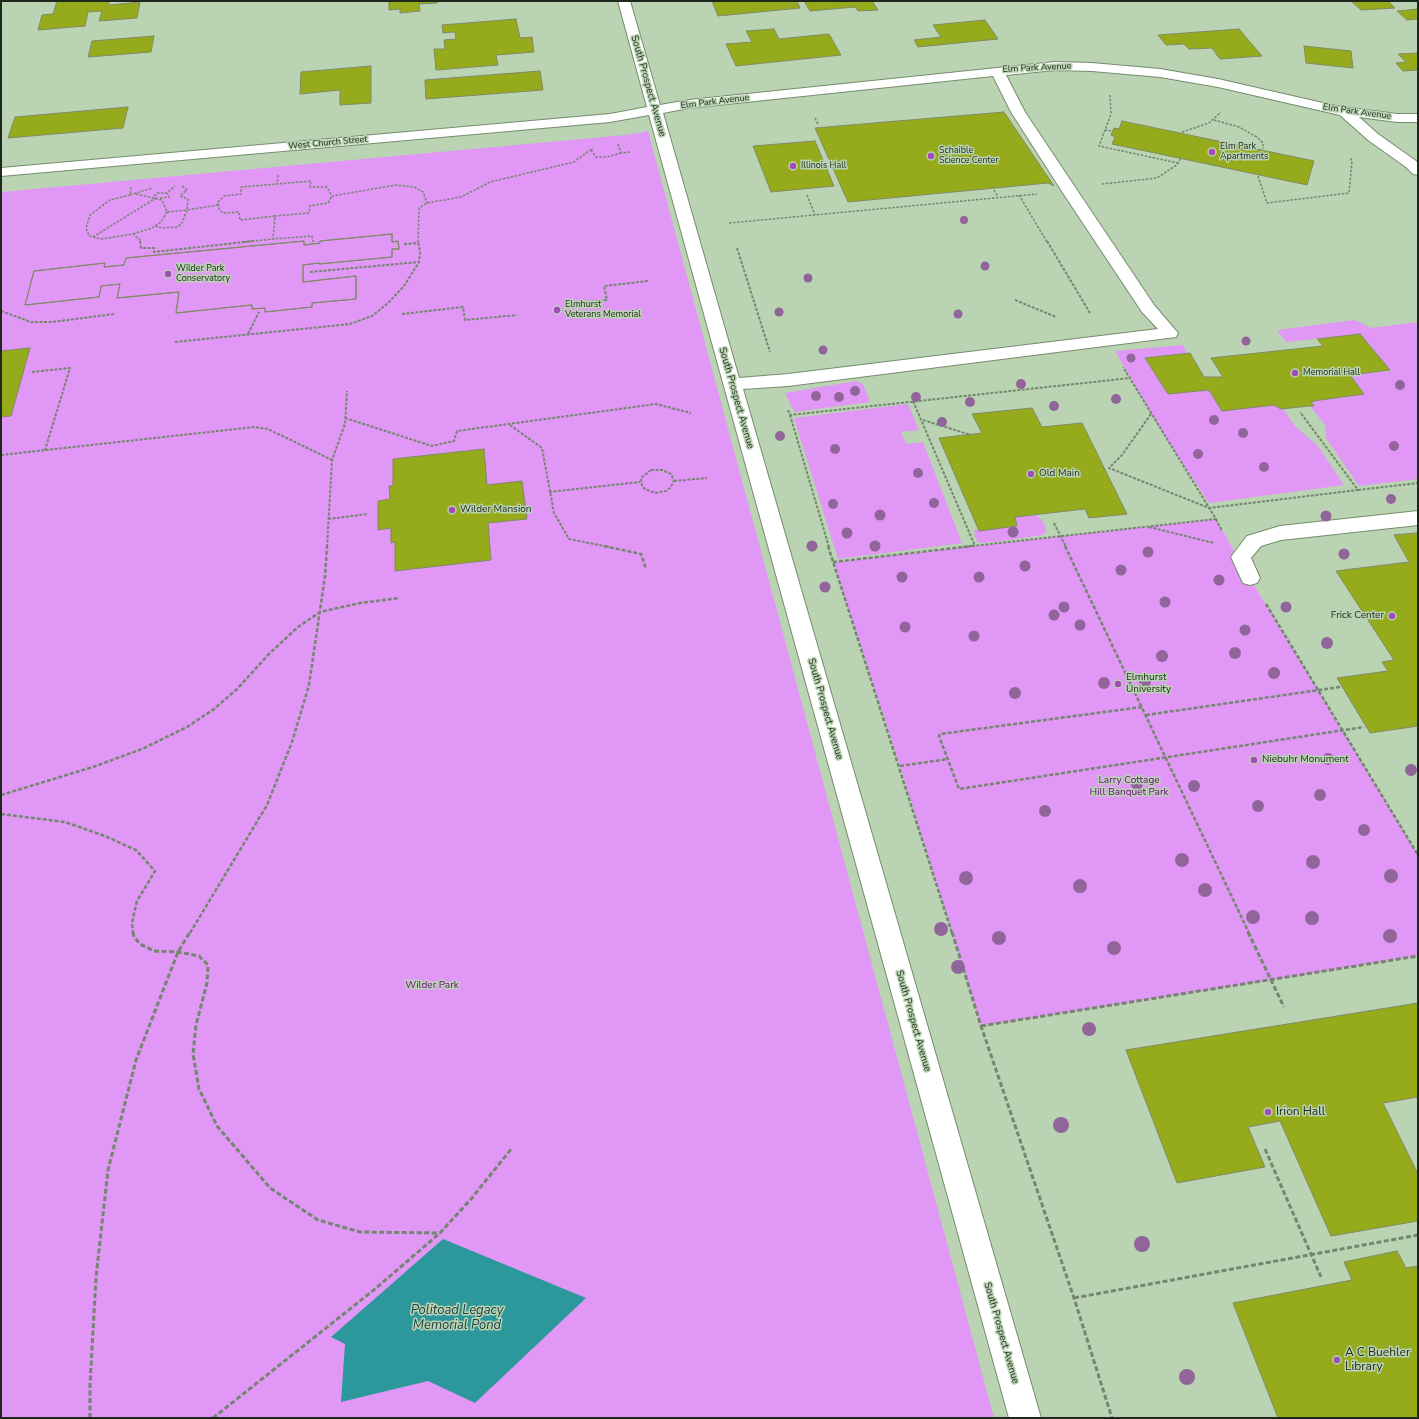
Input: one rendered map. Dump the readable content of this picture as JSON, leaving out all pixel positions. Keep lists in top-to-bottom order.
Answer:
{
  "streets": {
    "street": ["Elm Park Avenue", "South Prospect Avenue", "West Church Street"]
  },
  "crossings": [
    ["Elm Park Avenue", "South Prospect Avenue"],
    ["Elm Park Avenue", "West Church Street"],
    ["South Prospect Avenue", "West Church Street"]
  ],
  "water": ["Politoad Legacy Memorial Pond"],
  "parks": ["Larry Cottage Hill Banquet Park", "Wilder Park"],
  "places": [
    "Elm Park Apartments",
    "Schaible Science Center",
    "Illinois Hall",
    "Wilder Park Conservatory",
    "Elmhurst Veterans Memorial",
    "Memorial Hall",
    "Old Main",
    "Wilder Mansion",
    "Frick Center",
    "Elmhurst University",
    "Niebuhr Monument",
    "Irion Hall",
    "A C Buehler Library"
  ]
}
